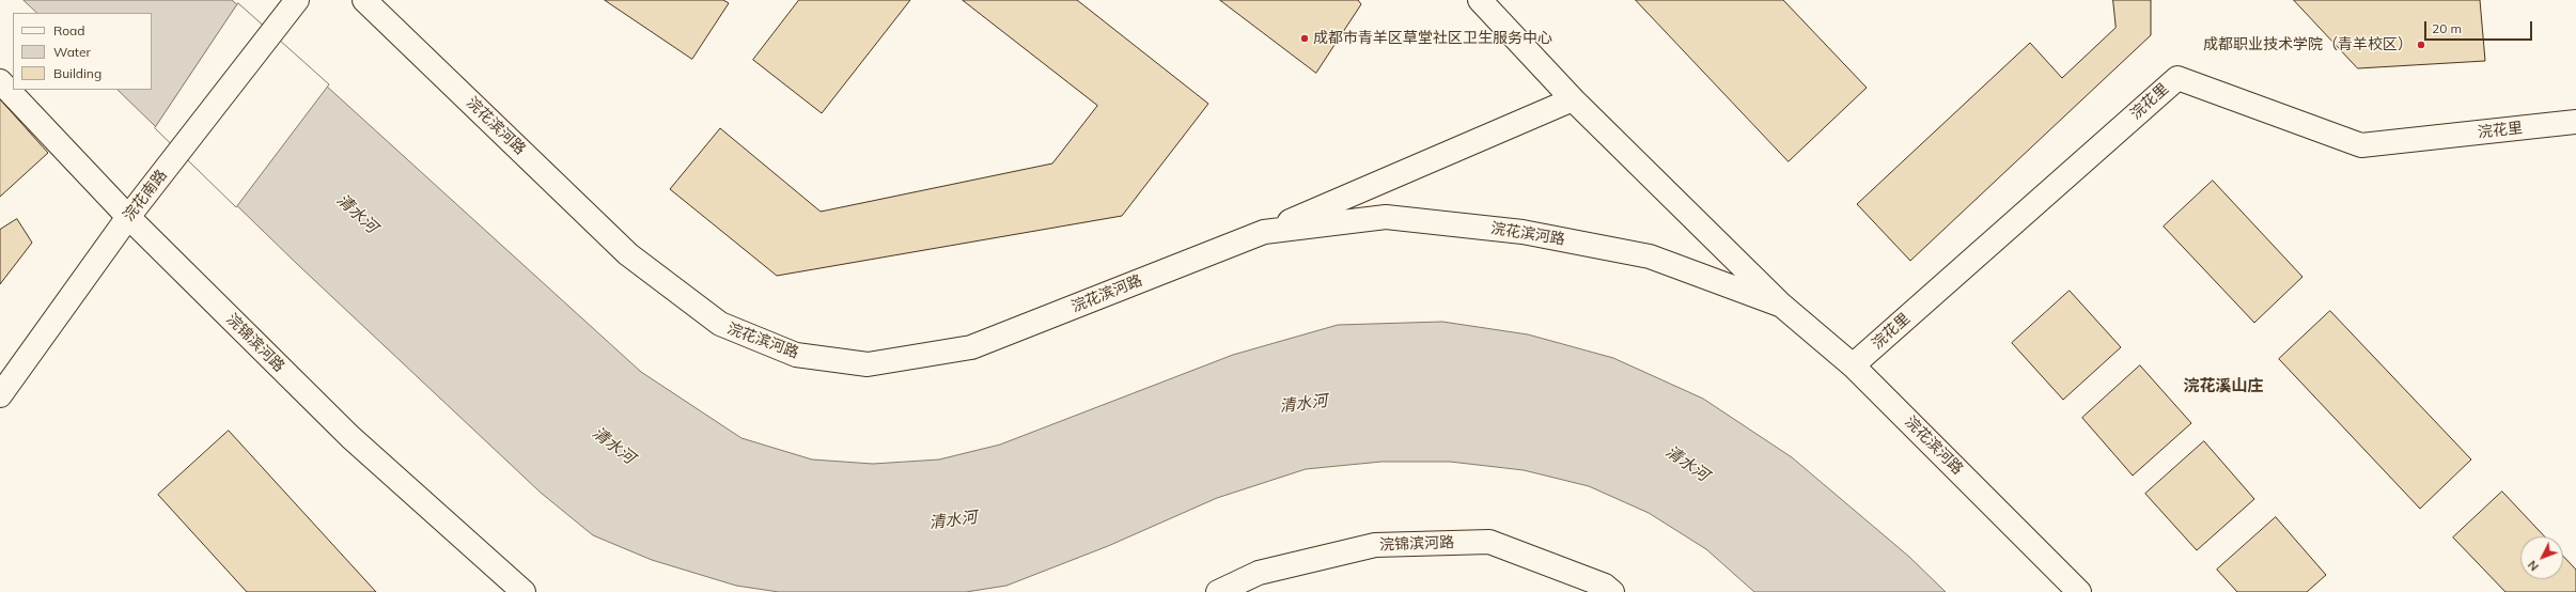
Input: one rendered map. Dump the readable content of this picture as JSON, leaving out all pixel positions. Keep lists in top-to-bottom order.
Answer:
{
  "streets": {
    "street": [
      "浣花里",
      "浣花滨河路",
      "浣花南路",
      "浣锦滨河路"
    ]
  },
  "crossings": [
    ["浣花里", "浣花滨河路"],
    ["浣花南路", "浣锦滨河路"]
  ],
  "districts": ["浣花溪山庄"],
  "water": ["清水河"],
  "places": ["成都市青羊区草堂社区卫生服务中心", "成都职业技术学院（青羊校区）"],
  "legend": ["Road", "Water", "Building"],
  "scale_bar": "20 m",
  "north": "bottom left"
}
